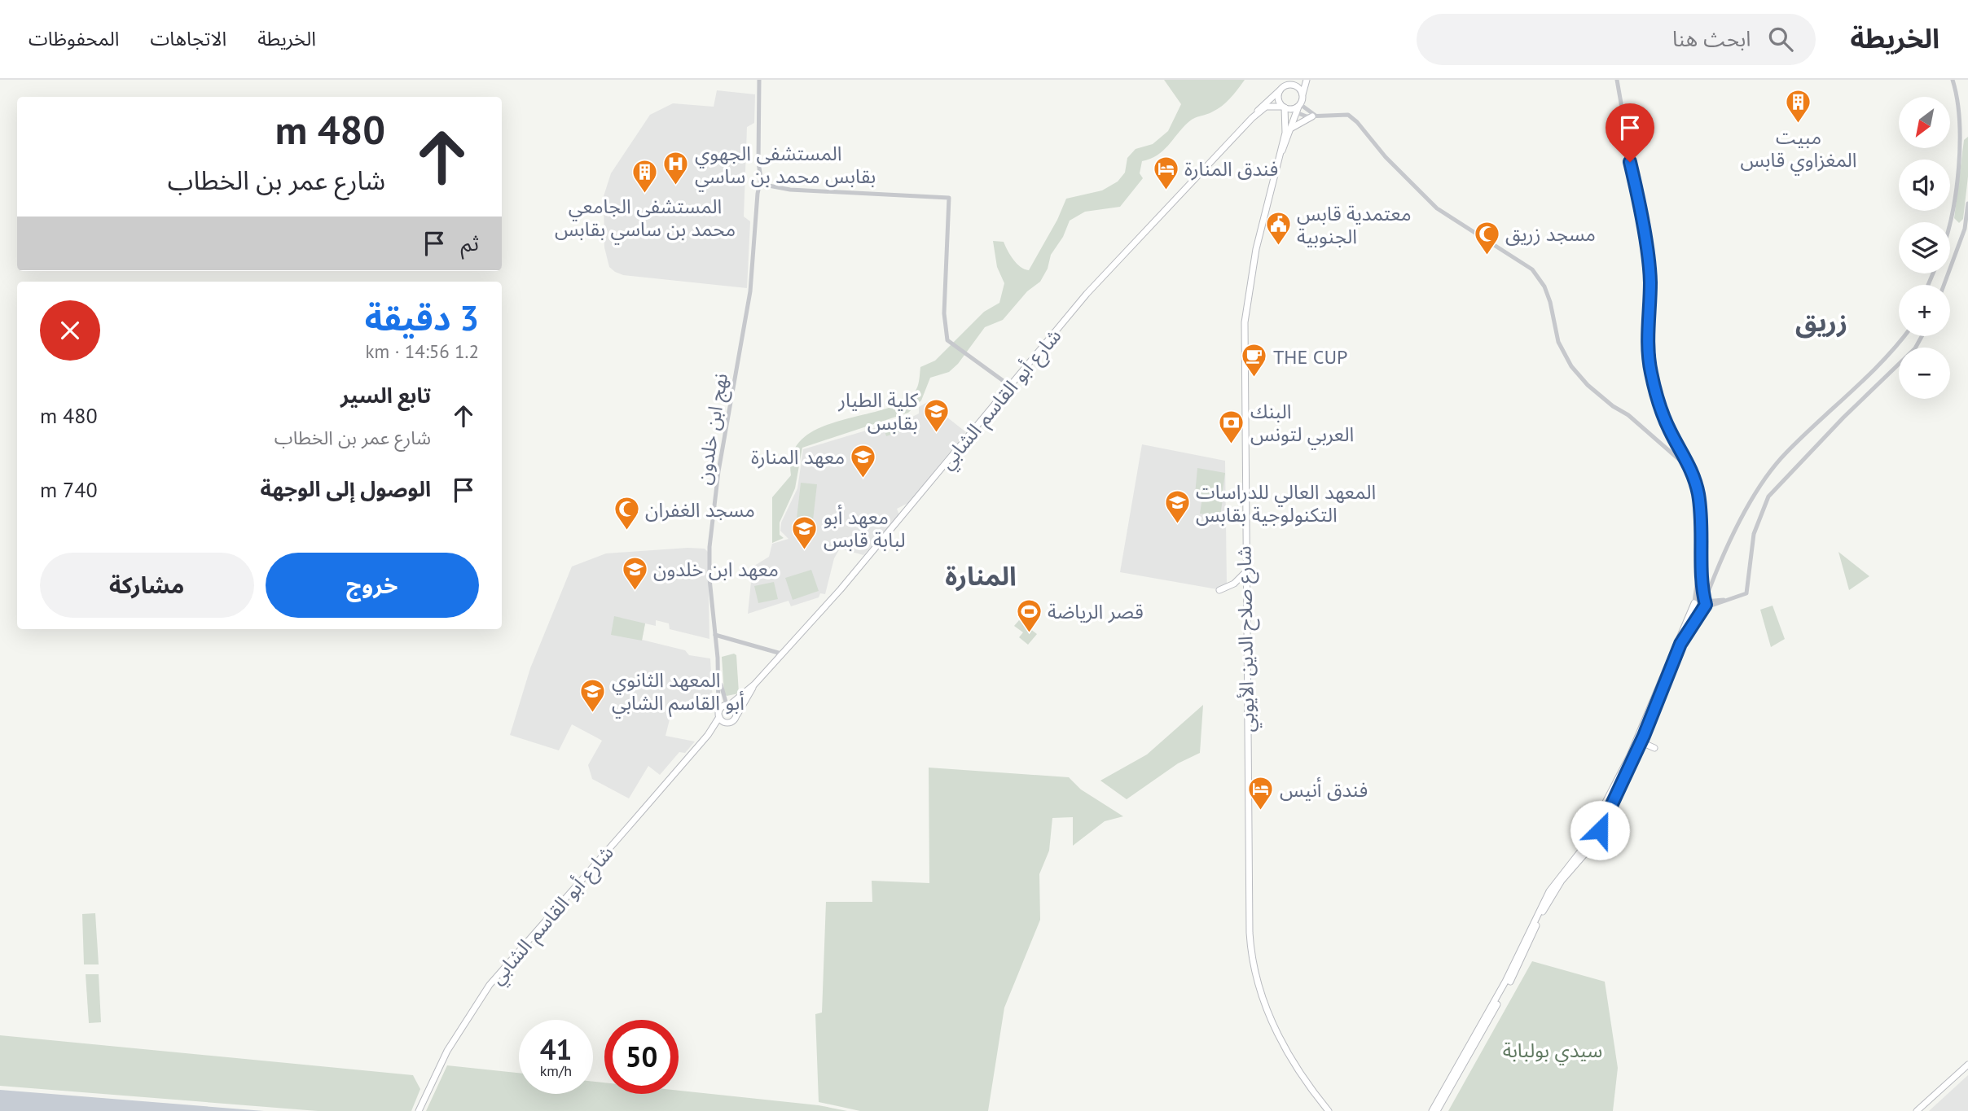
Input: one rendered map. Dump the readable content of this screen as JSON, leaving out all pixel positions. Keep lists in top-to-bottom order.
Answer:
{
  "streets": {
    "main road": ["شارع أبو القاسم الشابي", "شارع صلاح الدين الأيوبي"],
    "street": ["نهج ابن خلدون"]
  },
  "crossings": [
    ["شارع أبو القاسم الشابي", "شارع صلاح الدين الأيوبي"]
  ],
  "districts": ["زريق", "المنارة"],
  "parks": ["سيدي بولبابة"],
  "places": {
    "building": ["مبيت المغزاوي قابس", "المستشفى الجامعي محمد بن ساسي بقابس"],
    "hospital": ["المستشفى الجهوي بقابس محمد بن ساسي"],
    "hotel": ["فندق المنارة", "فندق أنيس"],
    "public building": ["معتمدية قابس الجنوبية"],
    "mosque": ["مسجد زريق", "مسجد الغفران"],
    "cafe": ["THE CUP"],
    "school or university": [
      "كلية الطيار بقابس",
      "معهد المنارة",
      "المعهد العالي للدراسات التكنولوجية بقابس",
      "معهد أبو لبابة قابس",
      "معهد ابن خلدون",
      "المعهد الثانوي أبو القاسم الشابي"
    ],
    "bank": ["البنك العربي لتونس"],
    "sports": ["قصر الرياضة"]
  },
  "north": "bottom left",
  "page": {
    "header": "الخريطة",
    "search": "ابحث هنا",
    "nav": ["الخريطة", "الاتجاهات", "المحفوظات"],
    "map_buttons": ["+", "−"],
    "turn": ["480 m", "شارع عمر بن الخطاب"],
    "then": "ثم",
    "heading": ["3 دقيقة", "1.2 km · 14:56"],
    "list": [
      {
        "name": "تابع السير",
        "note": "شارع عمر بن الخطاب",
        "value": "480 m"
      },
      {
        "name": "الوصول إلى الوجهة",
        "value": "740 m"
      }
    ],
    "buttons": ["خروج", "مشاركة"],
    "speed": "41 km/h",
    "limit": "50"
  }
}
